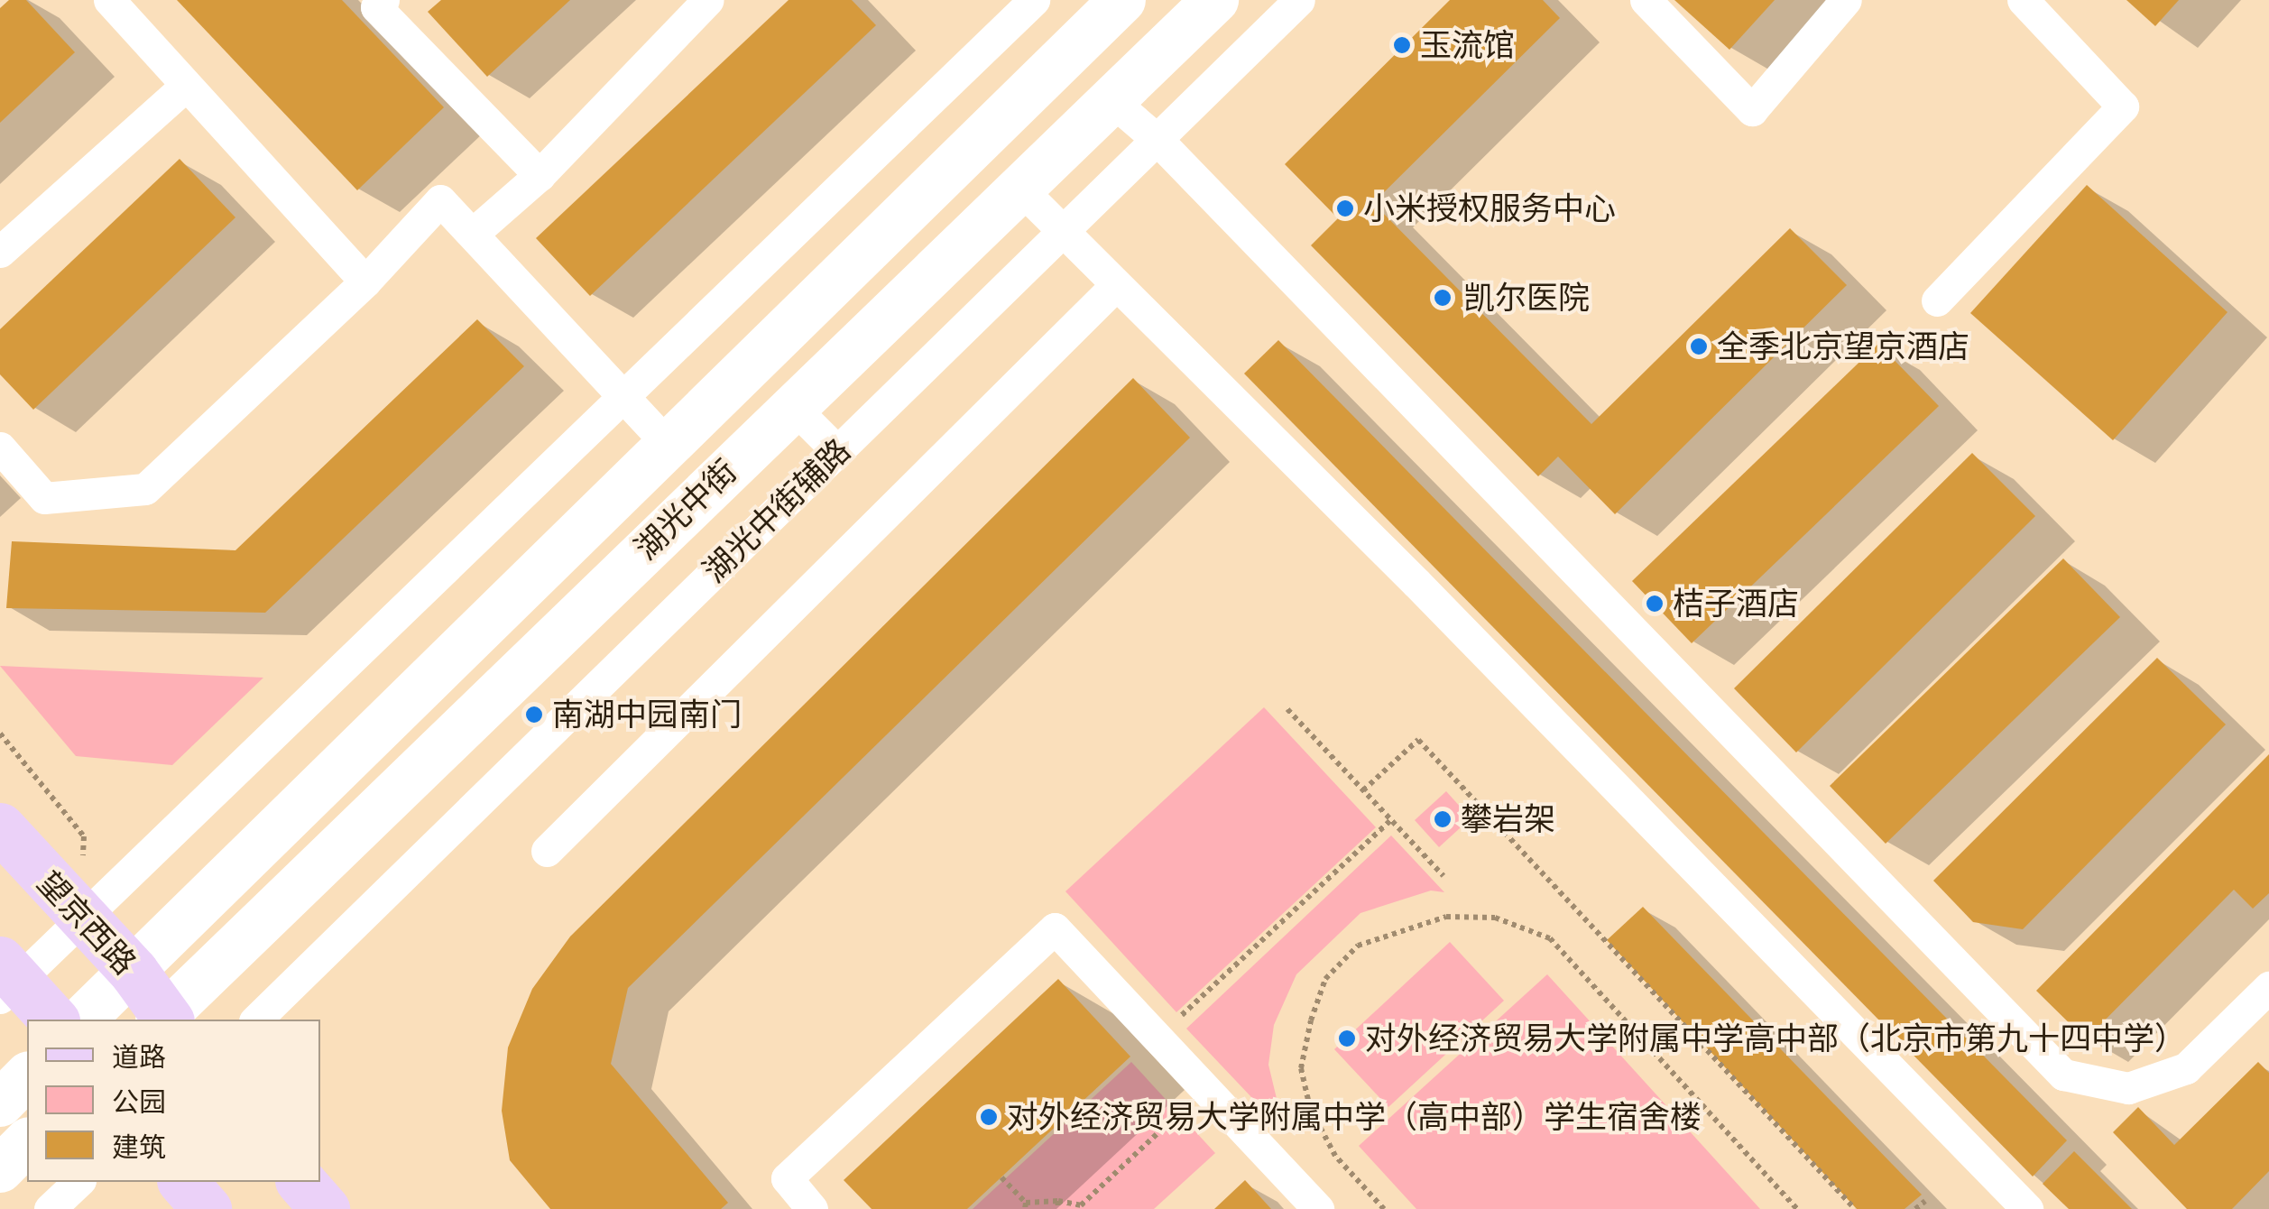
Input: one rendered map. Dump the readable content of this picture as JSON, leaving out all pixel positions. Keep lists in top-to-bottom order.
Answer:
{
  "streets": {
    "main road": ["湖光中街", "望京西路"],
    "street": ["湖光中街辅路"]
  },
  "crossings": [
    ["湖光中街", "望京西路"]
  ],
  "places": [
    "玉流馆",
    "小米授权服务中心",
    "凯尔医院",
    "全季北京望京酒店",
    "桔子酒店",
    "南湖中园南门",
    "攀岩架",
    "对外经济贸易大学附属中学高中部（北京市第九十四中学）",
    "对外经济贸易大学附属中学（高中部）学生宿舍楼"
  ],
  "legend": ["道路", "公园", "建筑"]
}
